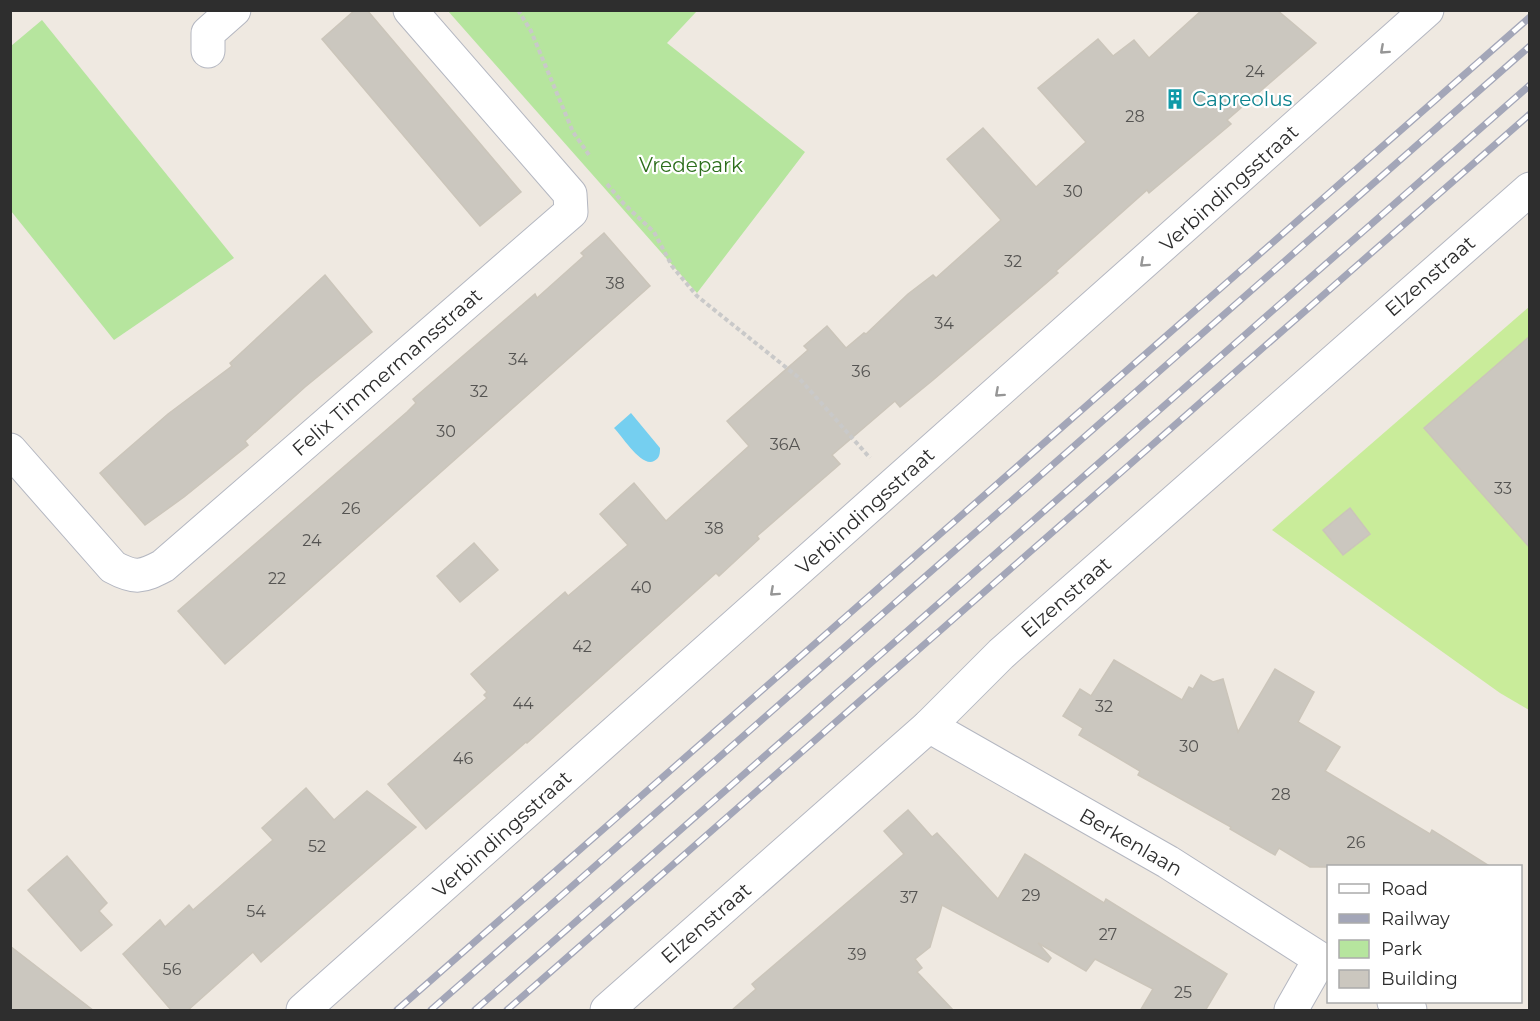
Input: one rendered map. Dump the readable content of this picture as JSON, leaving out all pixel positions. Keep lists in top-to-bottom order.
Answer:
{
  "streets": {
    "street": [
      "Verbindingsstraat",
      "Elzenstraat",
      "Felix Timmermansstraat",
      "Berkenlaan"
    ]
  },
  "crossings": [
    ["Elzenstraat", "Berkenlaan"]
  ],
  "one_way": ["Verbindingsstraat"],
  "parks": ["Vredepark"],
  "places": {
    "building": ["Capreolus"]
  },
  "house_numbers": [
    "24",
    "28",
    "30",
    "32",
    "38",
    "34",
    "34",
    "36",
    "32",
    "30",
    "36A",
    "33",
    "26",
    "38",
    "24",
    "22",
    "40",
    "42",
    "44",
    "32",
    "30",
    "46",
    "28",
    "26",
    "52",
    "29",
    "37",
    "54",
    "27",
    "39",
    "56",
    "25"
  ],
  "legend": [
    "Road",
    "Railway",
    "Park",
    "Building"
  ]
}
